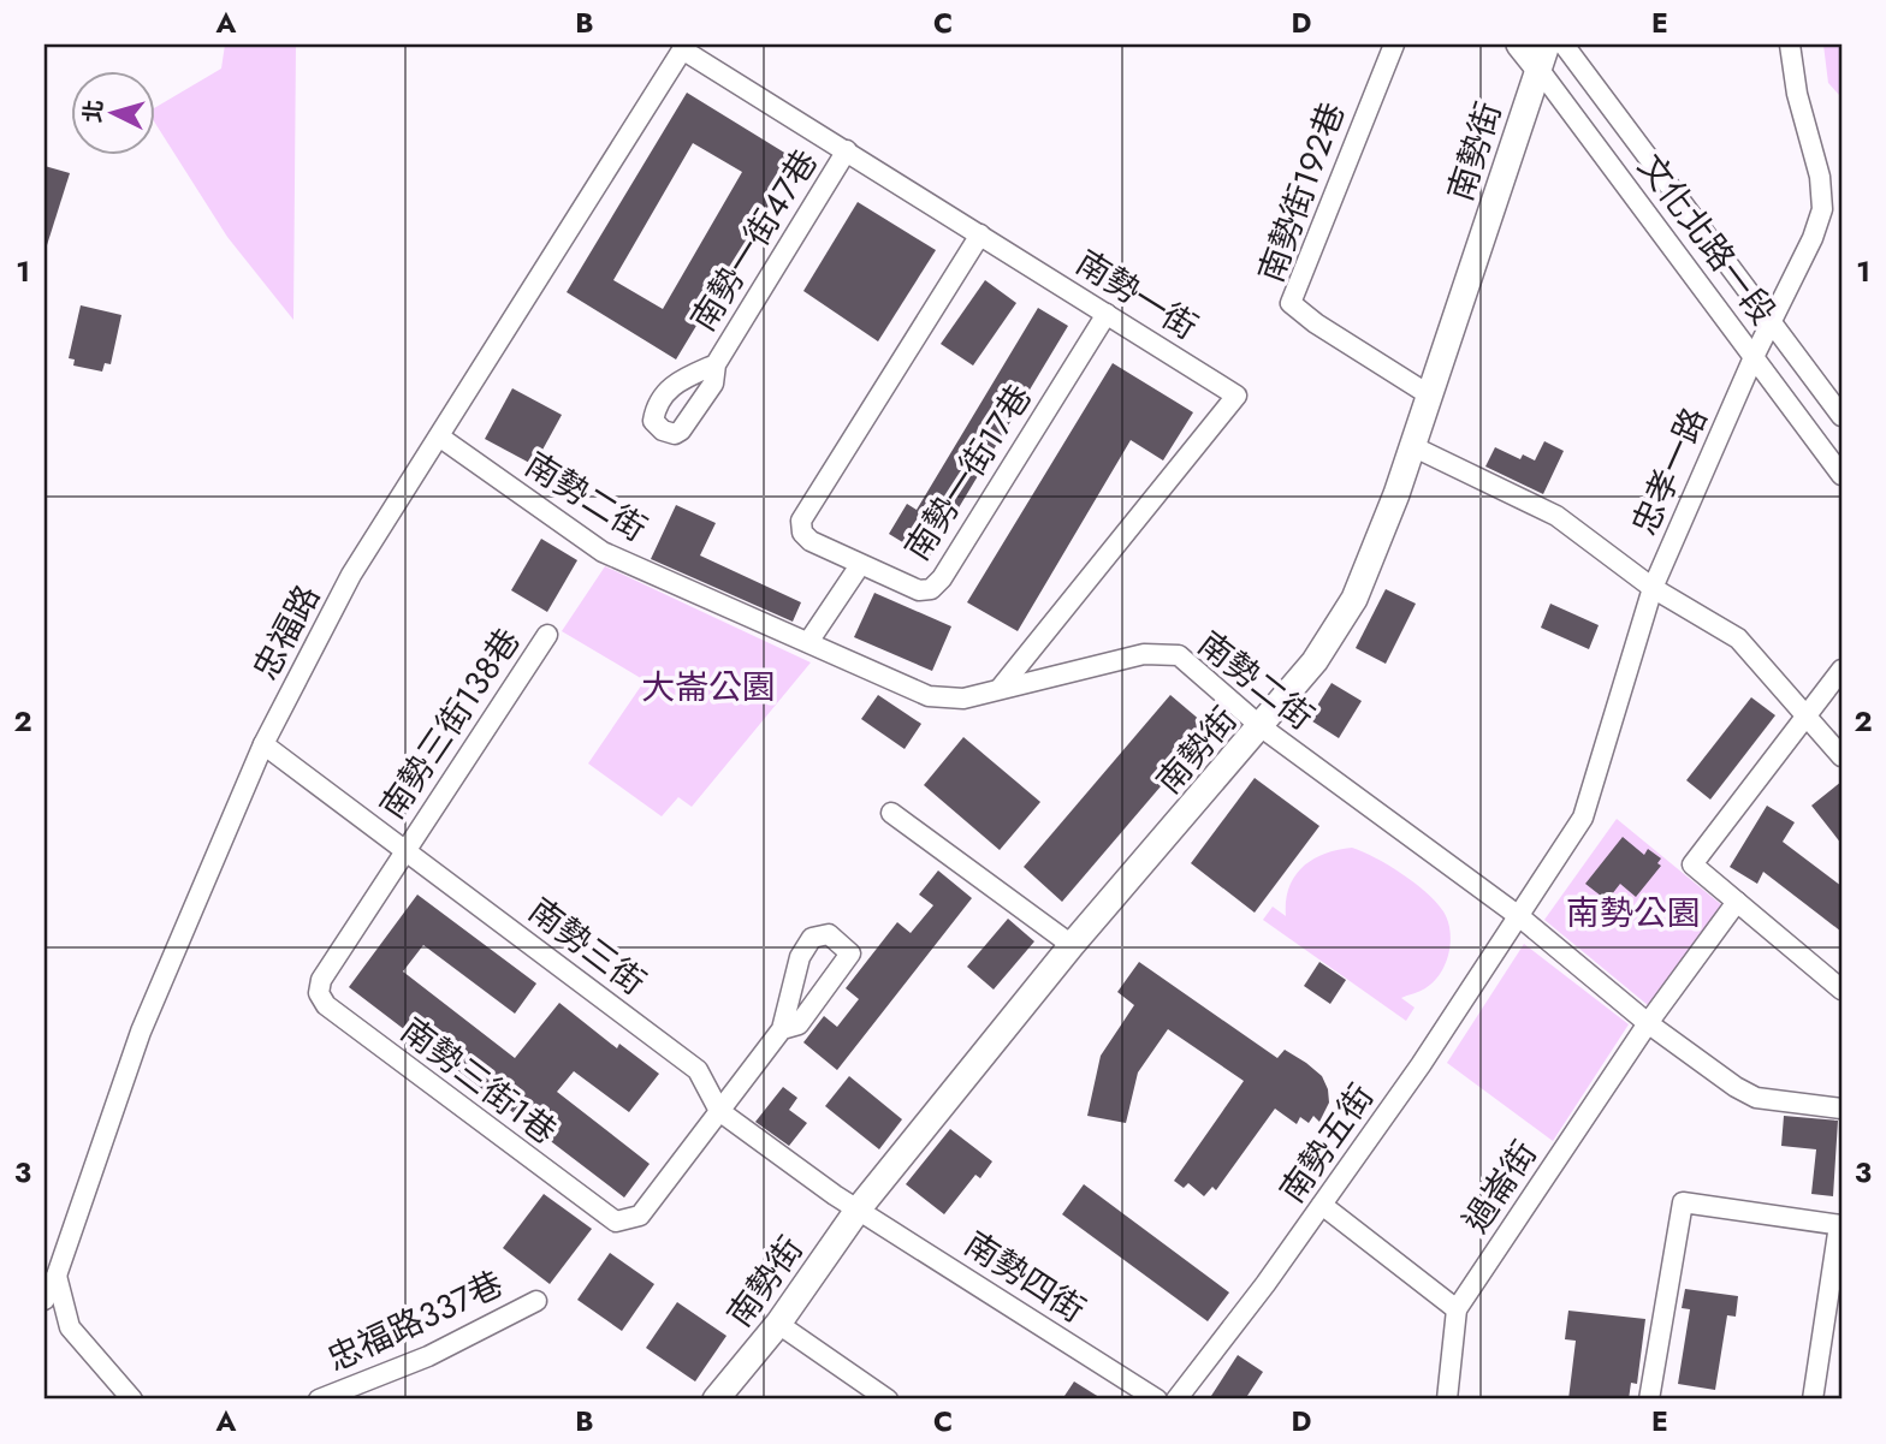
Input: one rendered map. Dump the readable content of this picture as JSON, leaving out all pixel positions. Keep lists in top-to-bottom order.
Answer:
{
  "streets": {
    "main road": ["南勢街", "文化北路一段"],
    "street": [
      "南勢街192巷",
      "南勢一街47巷",
      "南勢一街",
      "忠孝一路",
      "南勢一街17巷",
      "南勢二街",
      "忠福路",
      "南勢三街138巷",
      "南勢三街",
      "南勢三街1巷",
      "南勢五街",
      "過崙街",
      "南勢四街",
      "忠福路337巷"
    ]
  },
  "crossings": [
    ["南勢街", "南勢街192巷"],
    ["南勢街", "文化北路一段"],
    ["南勢街", "南勢二街"],
    ["南勢街", "南勢三街"],
    ["南勢街", "南勢四街"],
    ["文化北路一段", "忠孝一路"],
    ["南勢一街47巷", "南勢一街"],
    ["南勢一街", "南勢一街17巷"],
    ["南勢一街", "南勢二街"],
    ["南勢一街", "忠福路"],
    ["忠孝一路", "南勢二街"],
    ["忠孝一路", "南勢五街"],
    ["南勢二街", "忠福路"],
    ["南勢二街", "南勢五街"],
    ["南勢二街", "過崙街"],
    ["忠福路", "南勢三街"],
    ["南勢三街138巷", "南勢三街"],
    ["南勢三街138巷", "南勢三街1巷"],
    ["南勢三街", "南勢三街1巷"],
    ["南勢三街", "南勢四街"]
  ],
  "parks": ["大崙公園", "南勢公園"],
  "north": "left",
  "grid": {
    "columns": [
      "A",
      "B",
      "C",
      "D",
      "E"
    ],
    "rows": ["1", "2", "3"]
  }
}
